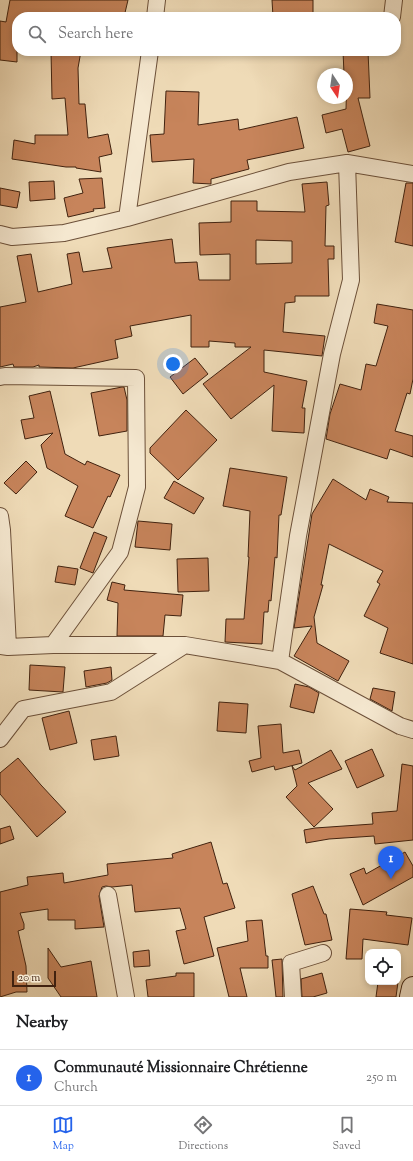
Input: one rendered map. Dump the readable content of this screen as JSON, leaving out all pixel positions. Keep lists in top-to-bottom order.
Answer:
{
  "scale_bar": "20 m",
  "north": "bottom",
  "page": {
    "search": "Search here",
    "pins": "1",
    "scale": "20 m",
    "heading": "Nearby",
    "list": [
      {
        "mark": "1",
        "name": "Communauté Missionnaire Chrétienne",
        "note": "Church",
        "value": "250 m"
      }
    ],
    "nav": ["Map", "Directions", "Saved"]
  }
}
